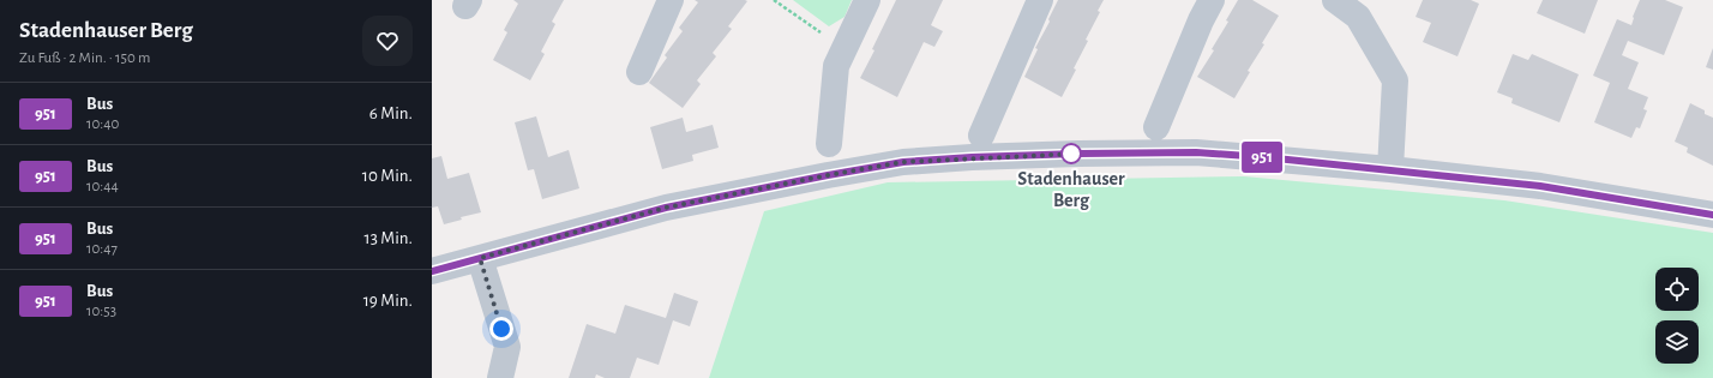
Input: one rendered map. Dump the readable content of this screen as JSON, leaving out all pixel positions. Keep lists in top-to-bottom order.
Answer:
{
  "places": ["Stadenhauser Berg"],
  "lines": ["bus line 951"],
  "page": {
    "heading": ["Stadenhauser Berg", "Zu Fuß · 2 Min. · 150 m"],
    "on_map": "951",
    "list": [
      {
        "mark": "951",
        "name": "Bus",
        "note": "10:40",
        "value": "6 Min."
      },
      {
        "mark": "951",
        "name": "Bus",
        "note": "10:44",
        "value": "10 Min."
      },
      {
        "mark": "951",
        "name": "Bus",
        "note": "10:47",
        "value": "13 Min."
      },
      {
        "mark": "951",
        "name": "Bus",
        "note": "10:53",
        "value": "19 Min."
      }
    ]
  }
}
